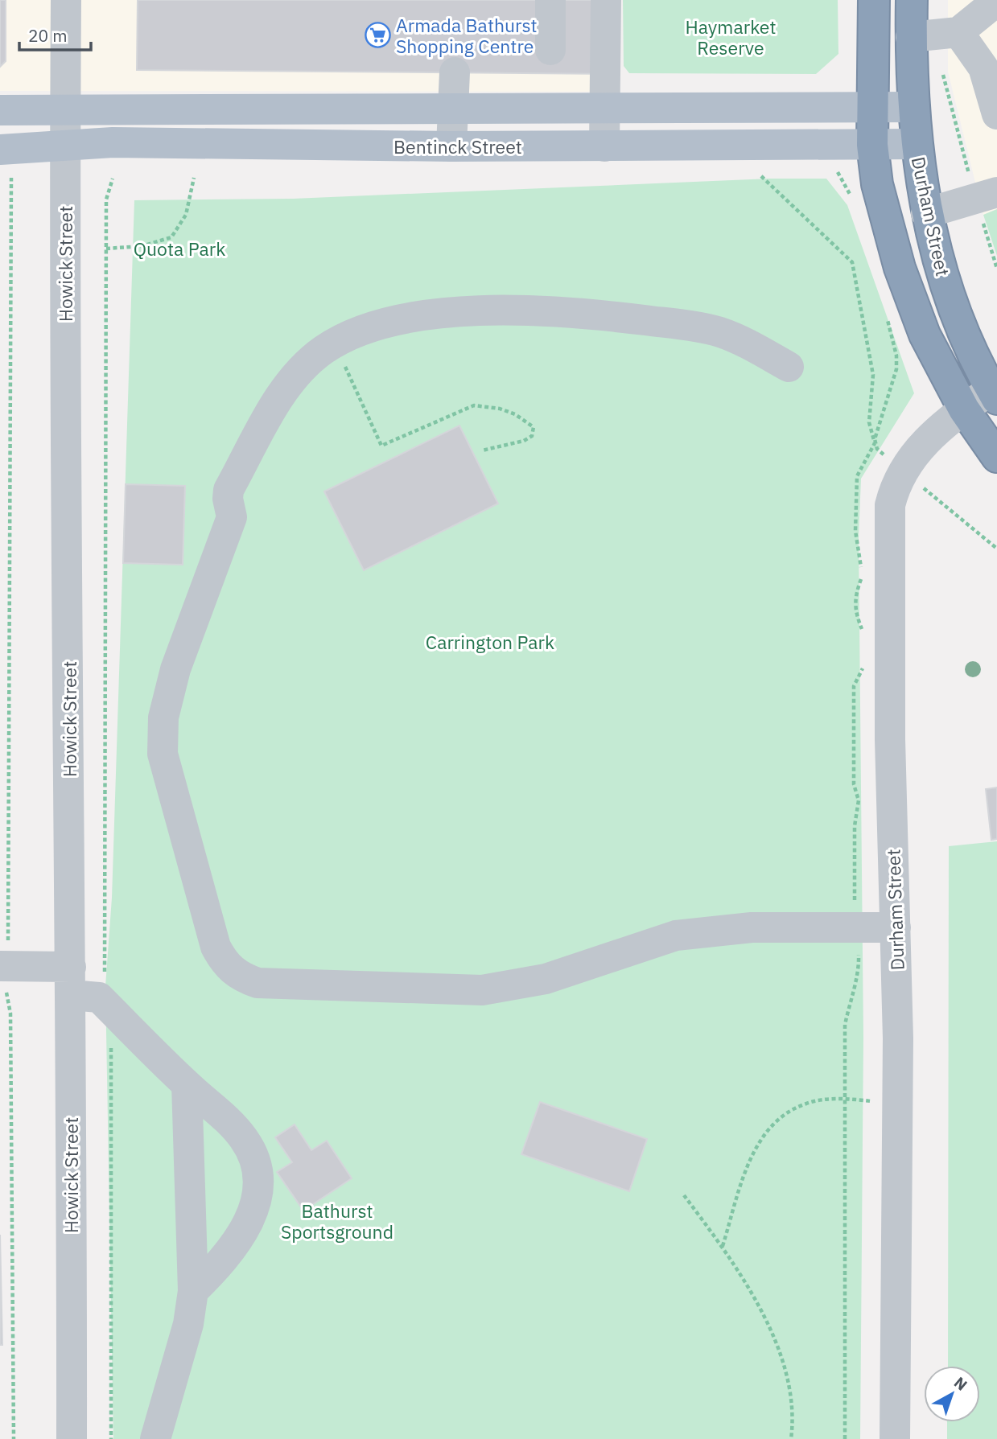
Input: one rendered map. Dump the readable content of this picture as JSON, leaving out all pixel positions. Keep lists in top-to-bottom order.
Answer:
{
  "streets": {
    "highway": ["Durham Street"],
    "main road": ["Bentinck Street"],
    "street": ["Howick Street"]
  },
  "crossings": [
    ["Bentinck Street", "Durham Street"],
    ["Bentinck Street", "Howick Street"]
  ],
  "parks": [
    "Haymarket Reserve",
    "Quota Park",
    "Carrington Park",
    "Bathurst Sportsground"
  ],
  "places": {
    "supermarket": ["Armada Bathurst Shopping Centre"]
  },
  "scale_bar": "20 m",
  "north": "top right"
}
